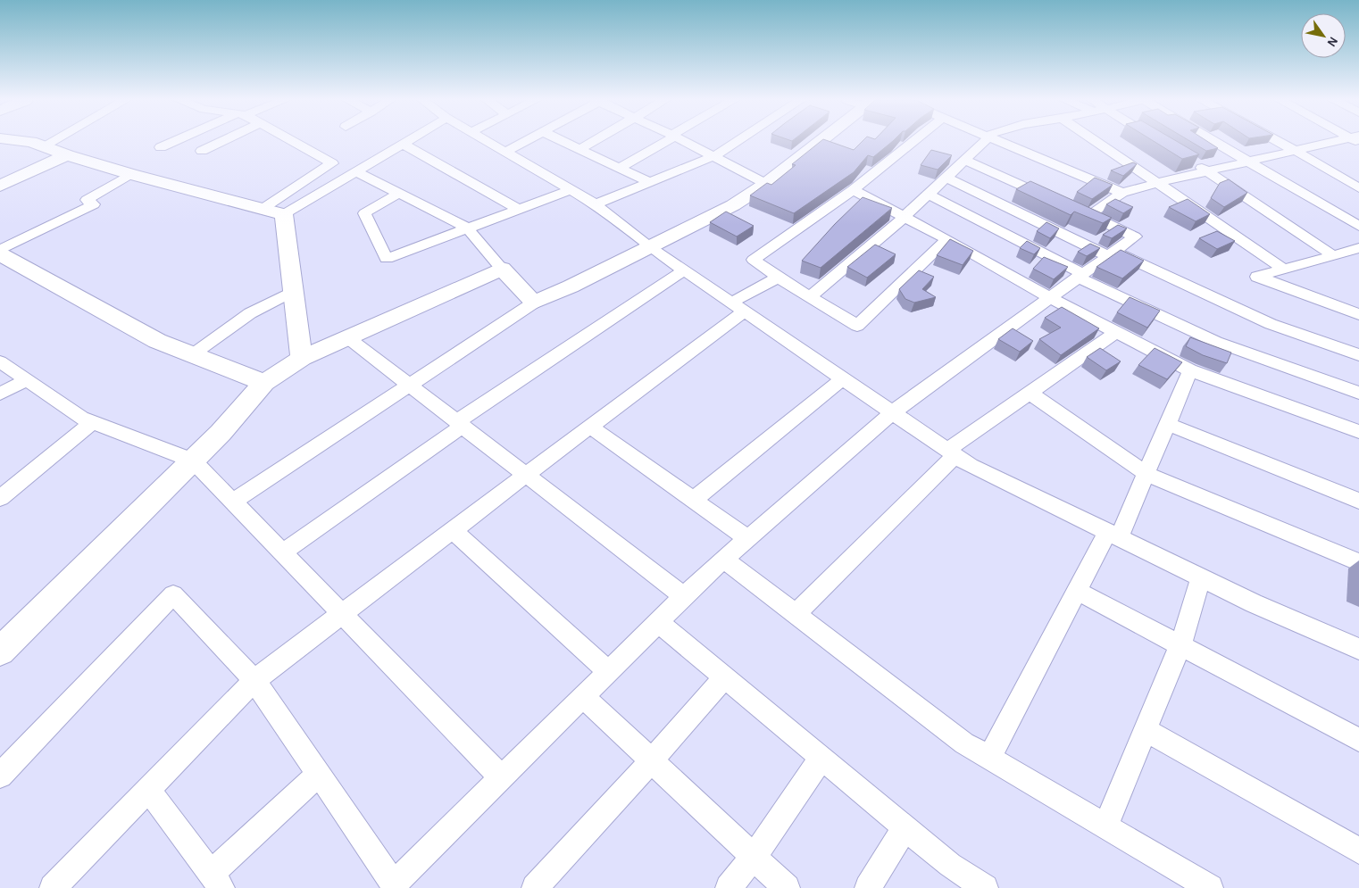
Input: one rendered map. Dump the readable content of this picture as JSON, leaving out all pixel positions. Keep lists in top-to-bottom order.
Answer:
{
  "north": "bottom right"
}
